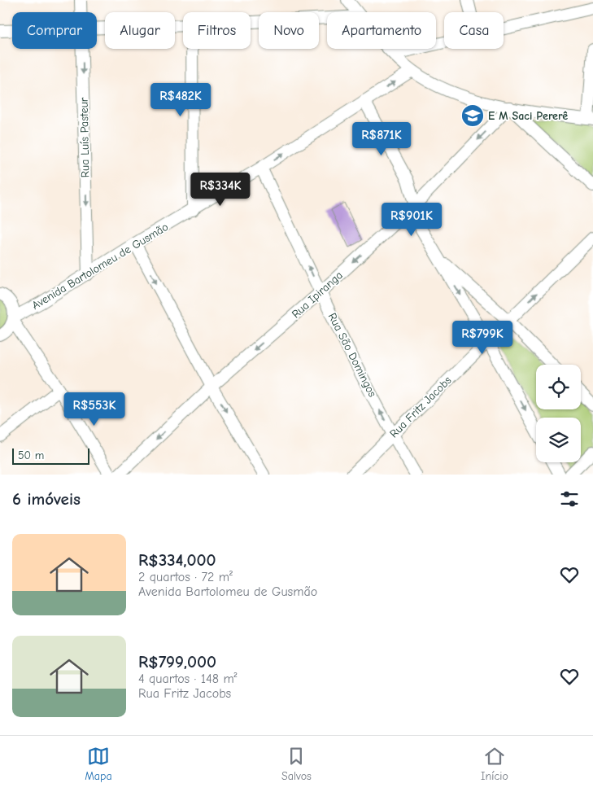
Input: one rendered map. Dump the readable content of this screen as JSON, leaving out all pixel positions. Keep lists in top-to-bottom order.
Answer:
{
  "streets": {
    "street": [
      "Rua Luís Pasteur",
      "Avenida Bartolomeu de Gusmão",
      "Rua Ipiranga",
      "Rua São Domingos",
      "Rua Fritz Jacobs"
    ]
  },
  "crossings": [
    ["Rua Luís Pasteur", "Avenida Bartolomeu de Gusmão"],
    ["Avenida Bartolomeu de Gusmão", "Rua São Domingos"],
    ["Rua Ipiranga", "Rua São Domingos"],
    ["Rua São Domingos", "Rua Fritz Jacobs"]
  ],
  "one_way": [
    "Rua Luís Pasteur",
    "Avenida Bartolomeu de Gusmão",
    "Rua Ipiranga",
    "Rua São Domingos",
    "Rua Fritz Jacobs"
  ],
  "places": {
    "school or university": ["E M Saci Pererê"]
  },
  "scale_bar": "50 m",
  "page": {
    "chip": [
      "Comprar",
      "Alugar",
      "Filtros",
      "Novo",
      "Apartamento",
      "Casa"
    ],
    "price": [
      "R$482K",
      "R$871K",
      "R$334K",
      "R$901K",
      "R$799K",
      "R$553K"
    ],
    "scale": "50 m",
    "heading": "6 imóveis",
    "list": [
      {
        "name": "R$334,000",
        "note": "2 quartos · 72 m² · Avenida Bartolomeu de Gusmão"
      },
      {
        "name": "R$799,000",
        "note": "4 quartos · 148 m² · Rua Fritz Jacobs"
      }
    ],
    "tabs": ["Mapa", "Salvos", "Início"]
  }
}
